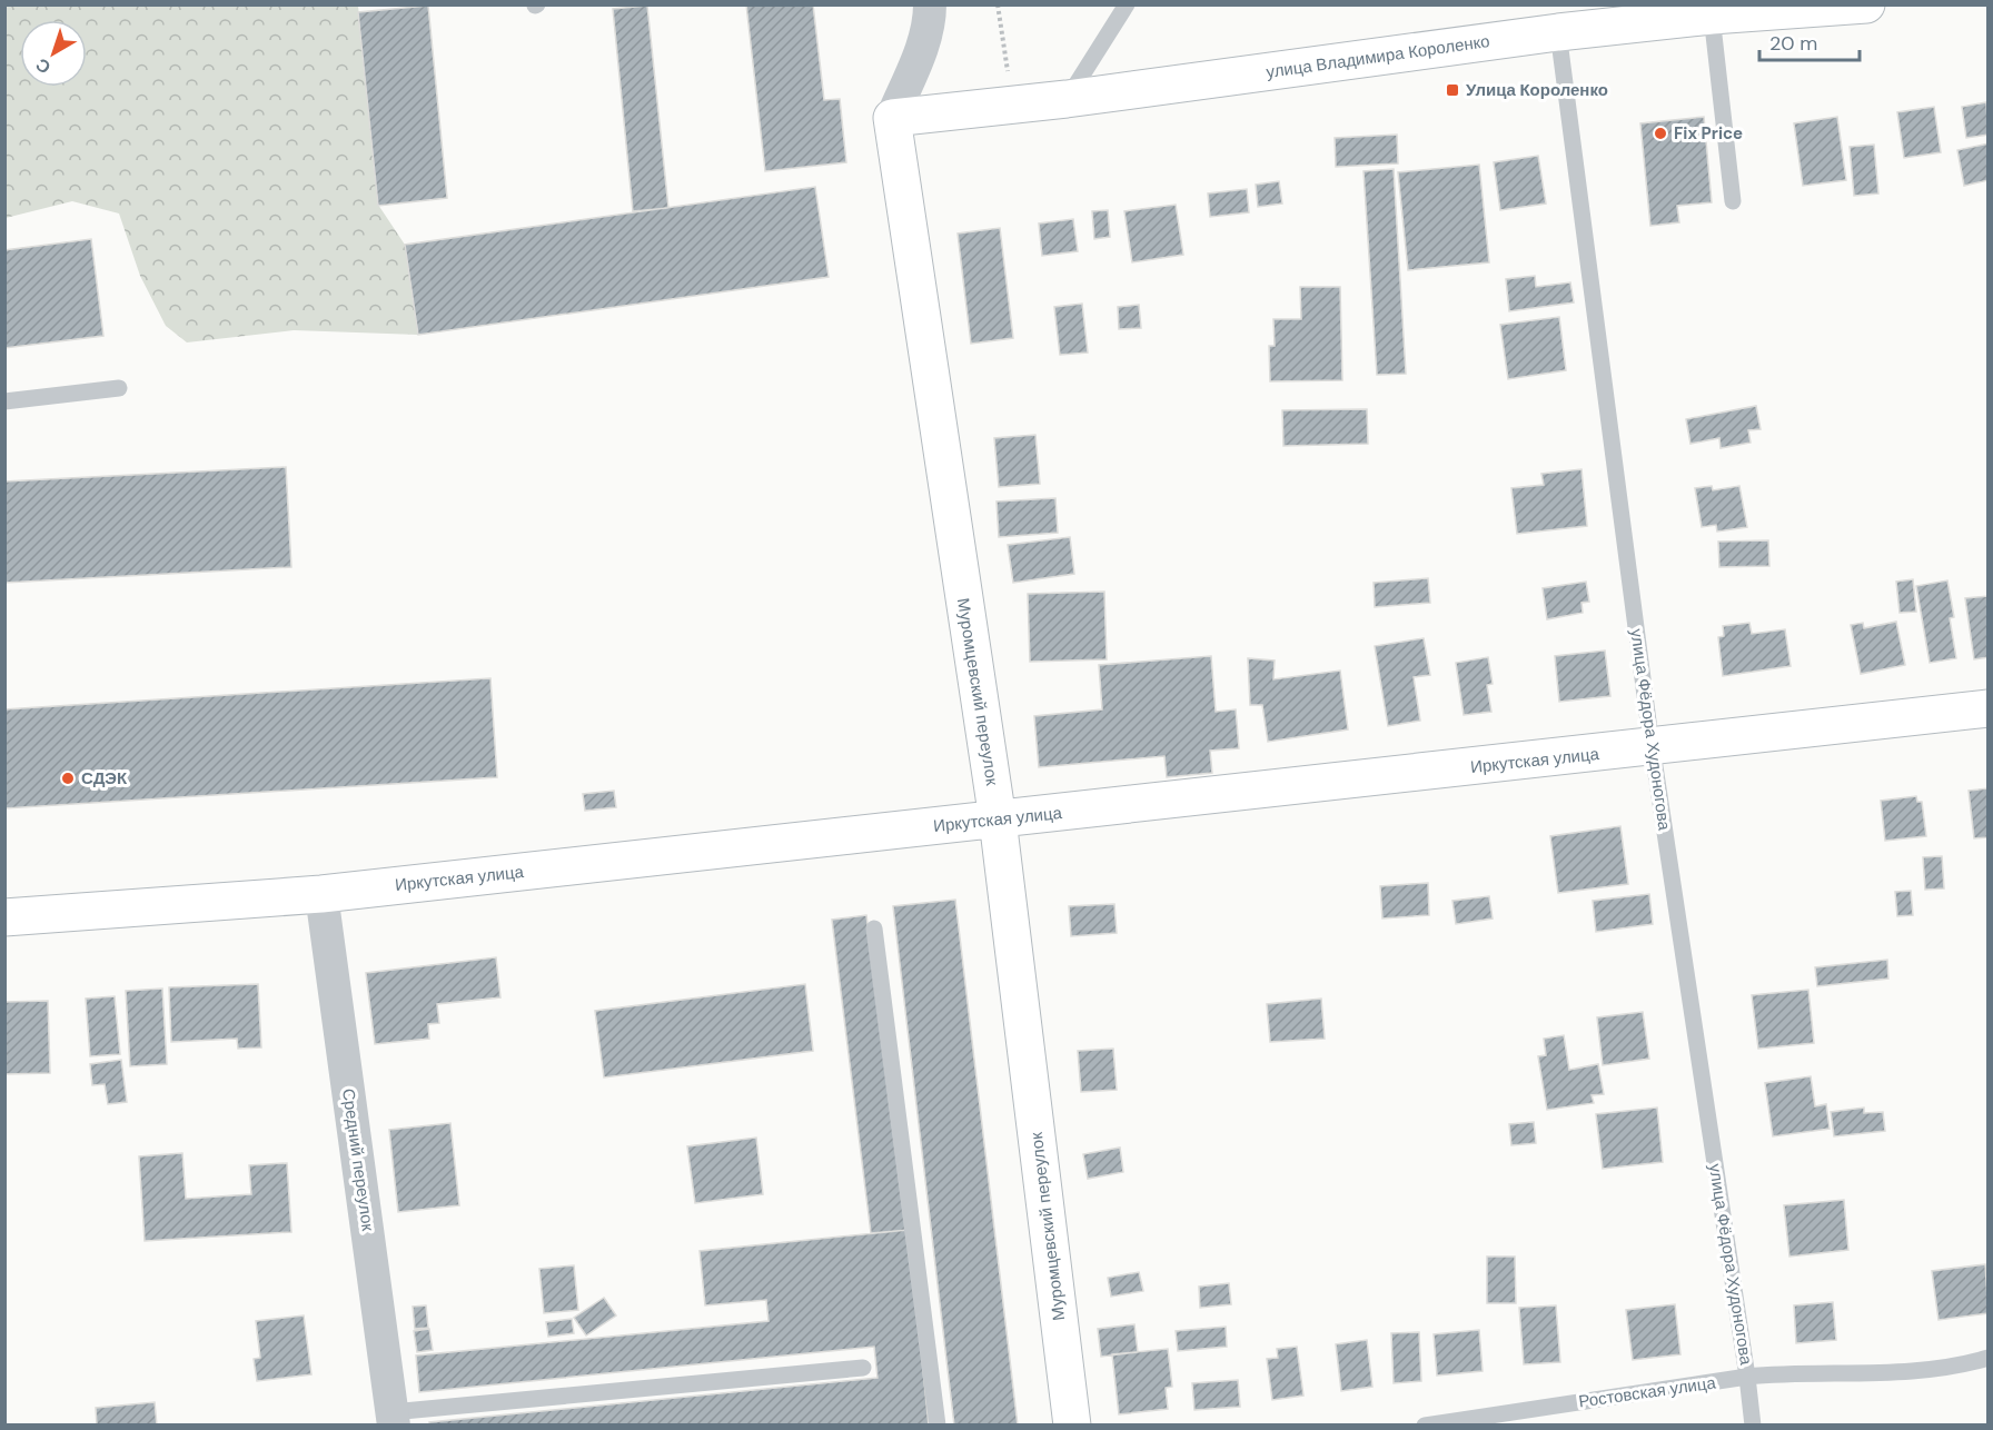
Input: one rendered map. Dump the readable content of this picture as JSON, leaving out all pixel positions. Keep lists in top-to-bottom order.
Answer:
{
  "streets": {
    "main road": ["улица Владимира Короленко", "Муромцевский переулок", "Иркутская улица"],
    "street": ["Средний переулок"],
    "lane": ["улица Фёдора Худоногова", "Ростовская улица"]
  },
  "crossings": [
    ["улица Владимира Короленко", "Муромцевский переулок"],
    ["улица Владимира Короленко", "улица Фёдора Худоногова"],
    ["Муромцевский переулок", "Иркутская улица"],
    ["улица Фёдора Худоногова", "Иркутская улица"],
    ["улица Фёдора Худоногова", "Ростовская улица"],
    ["Иркутская улица", "Средний переулок"]
  ],
  "places": {
    "transit": ["Улица Короленко"],
    "other": ["Fix Price", "СДЭК"]
  },
  "scale_bar": "20 m",
  "north": "bottom left"
}
